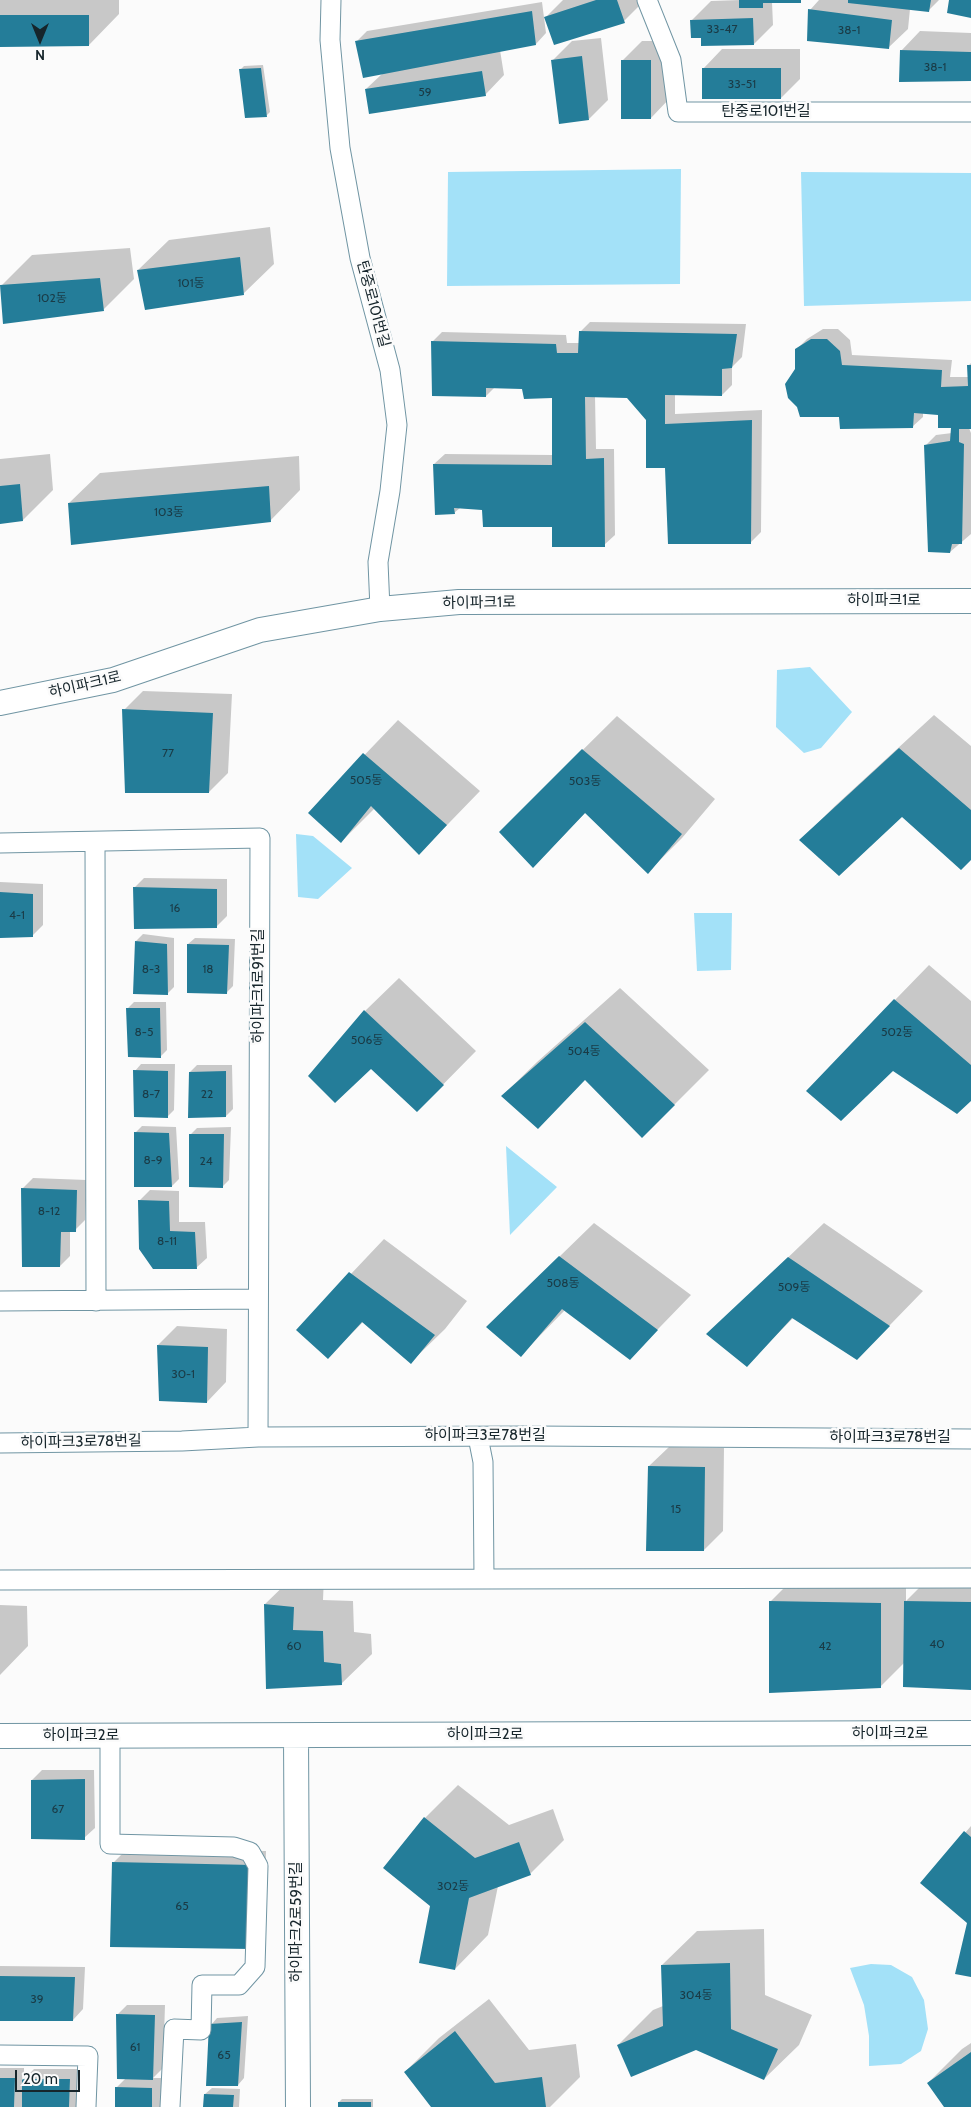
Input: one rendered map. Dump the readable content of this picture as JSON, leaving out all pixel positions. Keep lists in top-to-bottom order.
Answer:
{
  "streets": {
    "street": [
      "탄중로101번길",
      "하이파크1로",
      "하이파크1로91번길",
      "하이파크3로78번길",
      "하이파크2로",
      "하이파크2로59번길"
    ]
  },
  "crossings": [
    ["탄중로101번길", "하이파크1로"],
    ["하이파크1로91번길", "하이파크3로78번길"],
    ["하이파크2로", "하이파크2로59번길"]
  ],
  "house_numbers": [
    "33-47",
    "38-1",
    "38-1",
    "33-51",
    "59",
    "101동",
    "102동",
    "103동",
    "77",
    "505동",
    "503동",
    "16",
    "4-1",
    "8-3",
    "18",
    "8-5",
    "502동",
    "506동",
    "504동",
    "8-7",
    "22",
    "8-9",
    "24",
    "8-12",
    "8-11",
    "508동",
    "509동",
    "30-1",
    "15",
    "40",
    "60",
    "42",
    "67",
    "302동",
    "65",
    "304동",
    "39",
    "61",
    "65"
  ],
  "scale_bar": "20 m",
  "north": "bottom"
}
